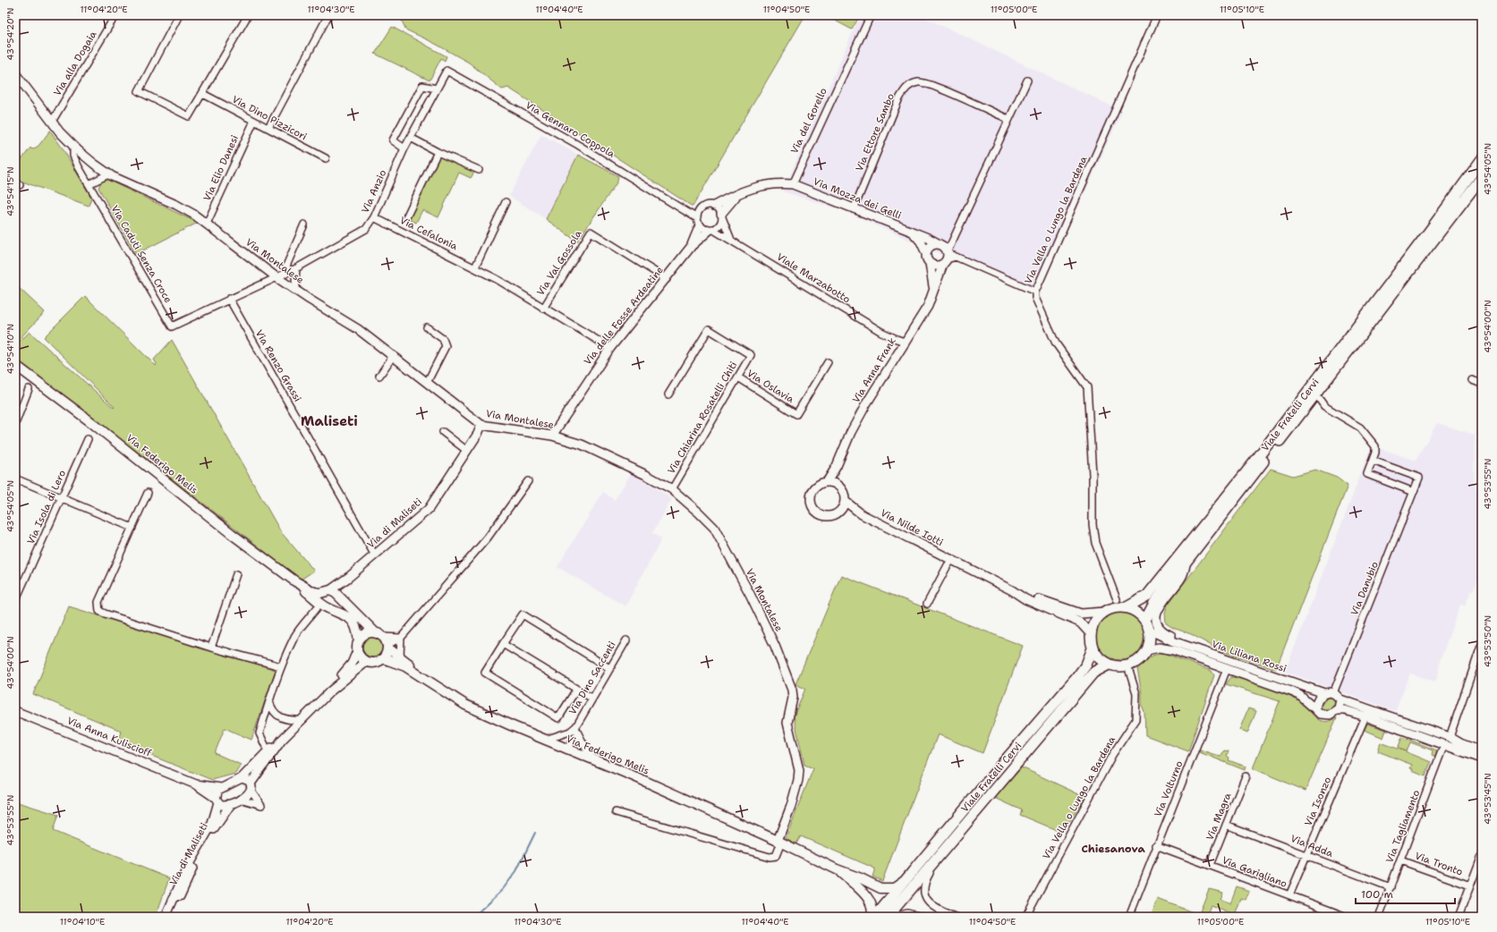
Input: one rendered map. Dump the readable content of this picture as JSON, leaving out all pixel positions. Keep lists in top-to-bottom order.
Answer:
{
  "streets": {
    "main road": ["Viale Fratelli Cervi", "Via Federigo Melis"],
    "street": [
      "Via alla Dogaia",
      "Via Dino Pizzicori",
      "Via del Gorello",
      "Via Gennaro Coppola",
      "Via Ettore Sambo",
      "Via Elio Danesi",
      "Via Anzio",
      "Via Mozza dei Gelli",
      "Via Vella o Lungo la Bardena",
      "Via Cefalonia",
      "Via Caduti Senza Croce",
      "Via Montalese",
      "Via Val Gossola",
      "Viale Marzabotto",
      "Via delle Fosse Ardeatine",
      "Via Renzo Grassi",
      "Via Anna Frank",
      "Via Oslavia",
      "Via Chiarina Rosatelli Chiti",
      "Via Isola di Lero",
      "Via di Maliseti",
      "Via Nilde Iotti",
      "Via Danubio",
      "Via Liliana Rossi",
      "Via Dino Saccenti",
      "Via Anna Kuliscioff",
      "Via Volturno",
      "Via Isonzo",
      "Via Magra",
      "Via Tagliamento",
      "Via Adda",
      "Via Tronto",
      "Via Garigliano"
    ]
  },
  "crossings": [
    ["Via alla Dogaia", "Via Montalese"],
    ["Via Dino Pizzicori", "Via Elio Danesi"],
    ["Via del Gorello", "Via Mozza dei Gelli"],
    ["Via Gennaro Coppola", "Via Anzio"],
    ["Via Gennaro Coppola", "Viale Marzabotto"],
    ["Via Gennaro Coppola", "Via delle Fosse Ardeatine"],
    ["Via Ettore Sambo", "Via Mozza dei Gelli"],
    ["Via Elio Danesi", "Via Montalese"],
    ["Via Anzio", "Via Cefalonia"],
    ["Via Anzio", "Via Caduti Senza Croce"],
    ["Via Anzio", "Via Montalese"],
    ["Via Mozza dei Gelli", "Via Anna Frank"],
    ["Via Vella o Lungo la Bardena", "Viale Fratelli Cervi"],
    ["Via Vella o Lungo la Bardena", "Via Liliana Rossi"],
    ["Via Cefalonia", "Via Val Gossola"],
    ["Via Cefalonia", "Via delle Fosse Ardeatine"],
    ["Via Caduti Senza Croce", "Via Montalese"],
    ["Via Caduti Senza Croce", "Via Renzo Grassi"],
    ["Via Montalese", "Via delle Fosse Ardeatine"],
    ["Via Montalese", "Via Chiarina Rosatelli Chiti"],
    ["Via Montalese", "Via Federigo Melis"],
    ["Via Montalese", "Via di Maliseti"],
    ["Via Val Gossola", "Via delle Fosse Ardeatine"],
    ["Viale Marzabotto", "Via delle Fosse Ardeatine"],
    ["Viale Marzabotto", "Via Anna Frank"],
    ["Via Renzo Grassi", "Via di Maliseti"],
    ["Via Oslavia", "Via Chiarina Rosatelli Chiti"],
    ["Viale Fratelli Cervi", "Via Liliana Rossi"],
    ["Via Federigo Melis", "Via di Maliseti"],
    ["Via Federigo Melis", "Via Dino Saccenti"],
    ["Via Danubio", "Via Liliana Rossi"],
    ["Via Liliana Rossi", "Via Volturno"],
    ["Via Liliana Rossi", "Via Isonzo"],
    ["Via Liliana Rossi", "Via Tagliamento"],
    ["Via Volturno", "Via Garigliano"],
    ["Via Isonzo", "Via Adda"],
    ["Via Isonzo", "Via Garigliano"],
    ["Via Magra", "Via Adda"],
    ["Via Magra", "Via Garigliano"],
    ["Via Tagliamento", "Via Adda"],
    ["Via Tagliamento", "Via Tronto"]
  ],
  "districts": ["Maliseti", "Chiesanova"],
  "scale_bar": "100 m",
  "coordinates": [
    "11°04'20\"E",
    "11°04'30\"E",
    "11°04'40\"E",
    "11°04'50\"E",
    "11°05'00\"E",
    "11°05'10\"E",
    "43°54'20\"N",
    "43°54'05\"N",
    "43°54'15\"N",
    "43°54'00\"N",
    "43°54'10\"N",
    "43°53'55\"N",
    "43°53'50\"N",
    "43°53'45\"N",
    "11°04'10\"E"
  ]
}
